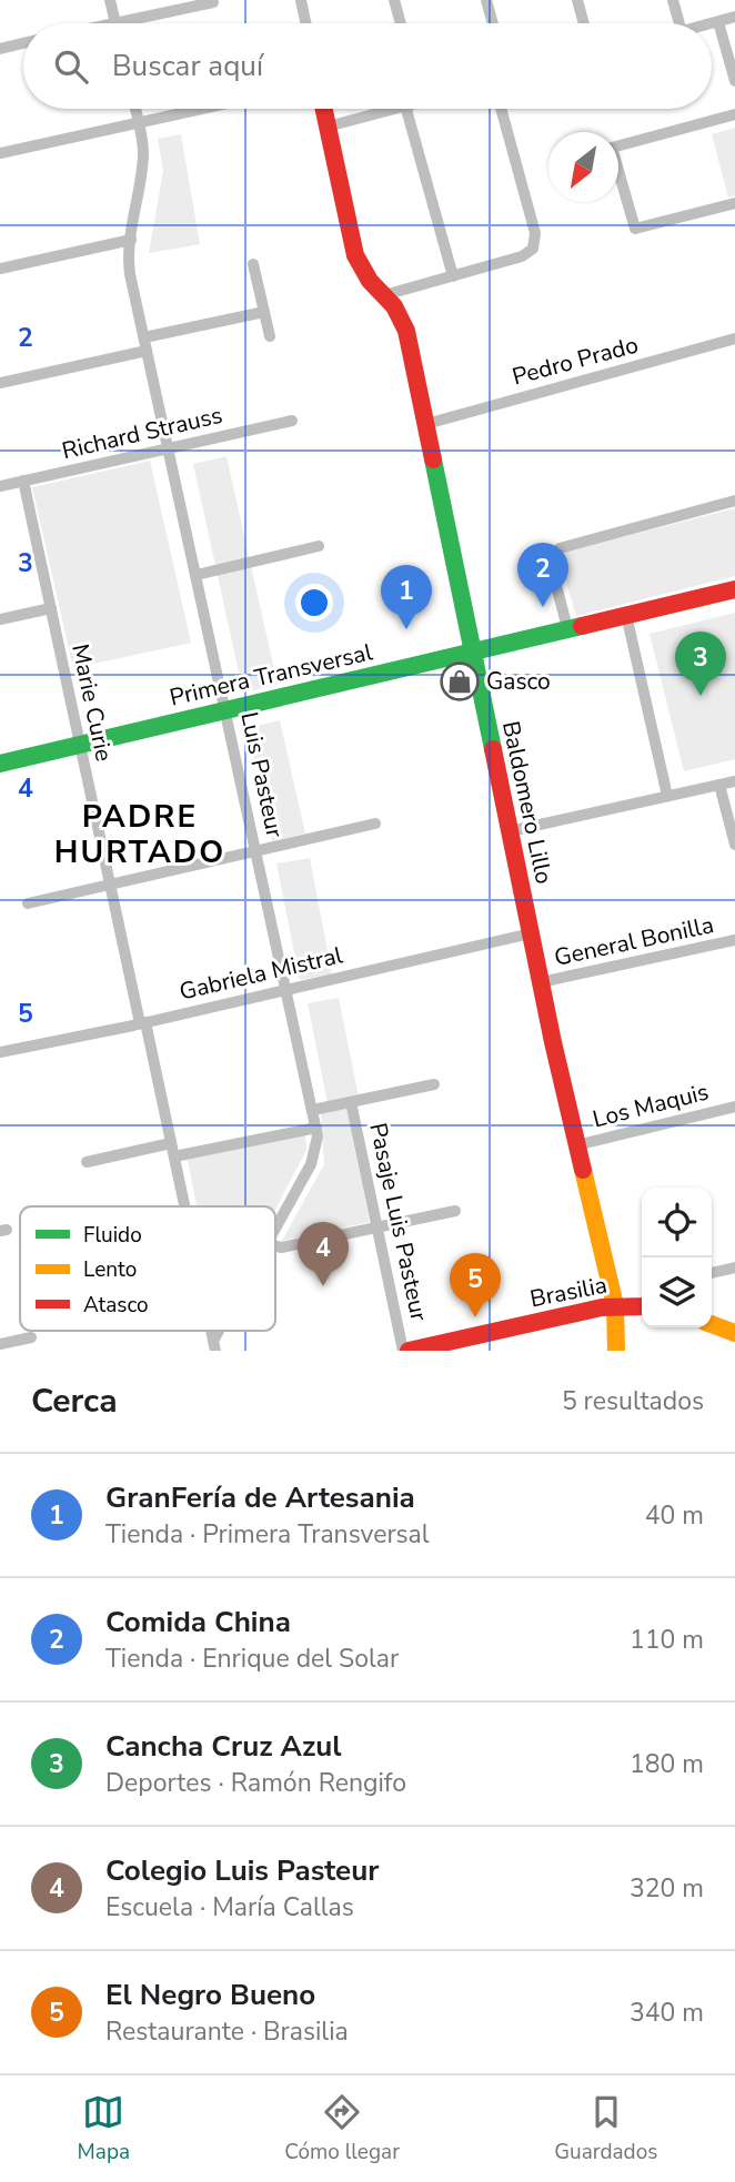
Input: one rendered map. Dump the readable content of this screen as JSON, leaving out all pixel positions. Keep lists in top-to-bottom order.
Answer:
{
  "streets": {
    "street": [
      "Pedro Prado",
      "Richard Strauss",
      "Primera Transversal",
      "Marie Curie",
      "Luis Pasteur",
      "Baldomero Lillo",
      "General Bonilla",
      "Gabriela Mistral",
      "Los Maquis",
      "Pasaje Luis Pasteur",
      "Brasilia"
    ]
  },
  "crossings": [
    ["Pedro Prado", "Baldomero Lillo"],
    ["Richard Strauss", "Marie Curie"],
    ["Richard Strauss", "Luis Pasteur"],
    ["Primera Transversal", "Marie Curie"],
    ["Primera Transversal", "Luis Pasteur"],
    ["Primera Transversal", "Baldomero Lillo"],
    ["Marie Curie", "Gabriela Mistral"],
    ["Luis Pasteur", "Gabriela Mistral"],
    ["Baldomero Lillo", "General Bonilla"],
    ["Baldomero Lillo", "Gabriela Mistral"],
    ["Baldomero Lillo", "Los Maquis"],
    ["Baldomero Lillo", "Brasilia"],
    ["Pasaje Luis Pasteur", "Brasilia"]
  ],
  "districts": ["PADRE HURTADO"],
  "places": {
    "shop": ["Gasco"]
  },
  "legend": ["Fluido", "Lento", "Atasco"],
  "north": "bottom left",
  "page": {
    "search": "Buscar aquí",
    "pins": [
      "2",
      "1",
      "3",
      "4",
      "5"
    ],
    "heading": ["Cerca", "5 resultados"],
    "list": [
      {
        "mark": "1",
        "name": "GranFería de Artesania",
        "note": "Tienda · Primera Transversal",
        "value": "40 m"
      },
      {
        "mark": "2",
        "name": "Comida China",
        "note": "Tienda · Enrique del Solar",
        "value": "110 m"
      },
      {
        "mark": "3",
        "name": "Cancha Cruz Azul",
        "note": "Deportes · Ramón Rengifo",
        "value": "180 m"
      },
      {
        "mark": "4",
        "name": "Colegio Luis Pasteur",
        "note": "Escuela · María Callas",
        "value": "320 m"
      },
      {
        "mark": "5",
        "name": "El Negro Bueno",
        "note": "Restaurante · Brasilia",
        "value": "340 m"
      }
    ],
    "nav": ["Mapa", "Cómo llegar", "Guardados"]
  },
  "grid": {
    "rows": [
      "2",
      "3",
      "4",
      "5"
    ]
  }
}
